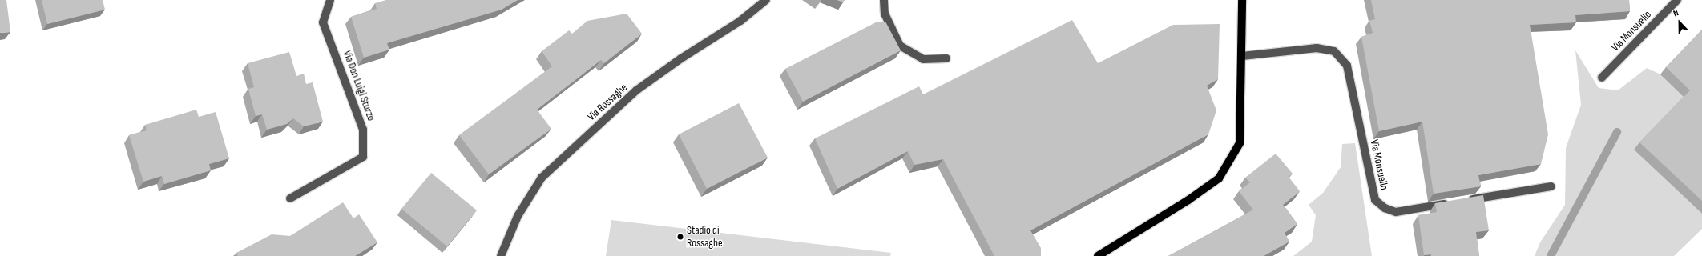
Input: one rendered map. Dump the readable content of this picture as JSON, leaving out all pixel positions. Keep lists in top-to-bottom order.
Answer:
{
  "streets": {
    "street": ["Via Monsuello", "Via Don Luigi Sturzo", "Via Rossaghe"]
  },
  "places": ["Stadio di Rossaghe"],
  "north": "top"
}
